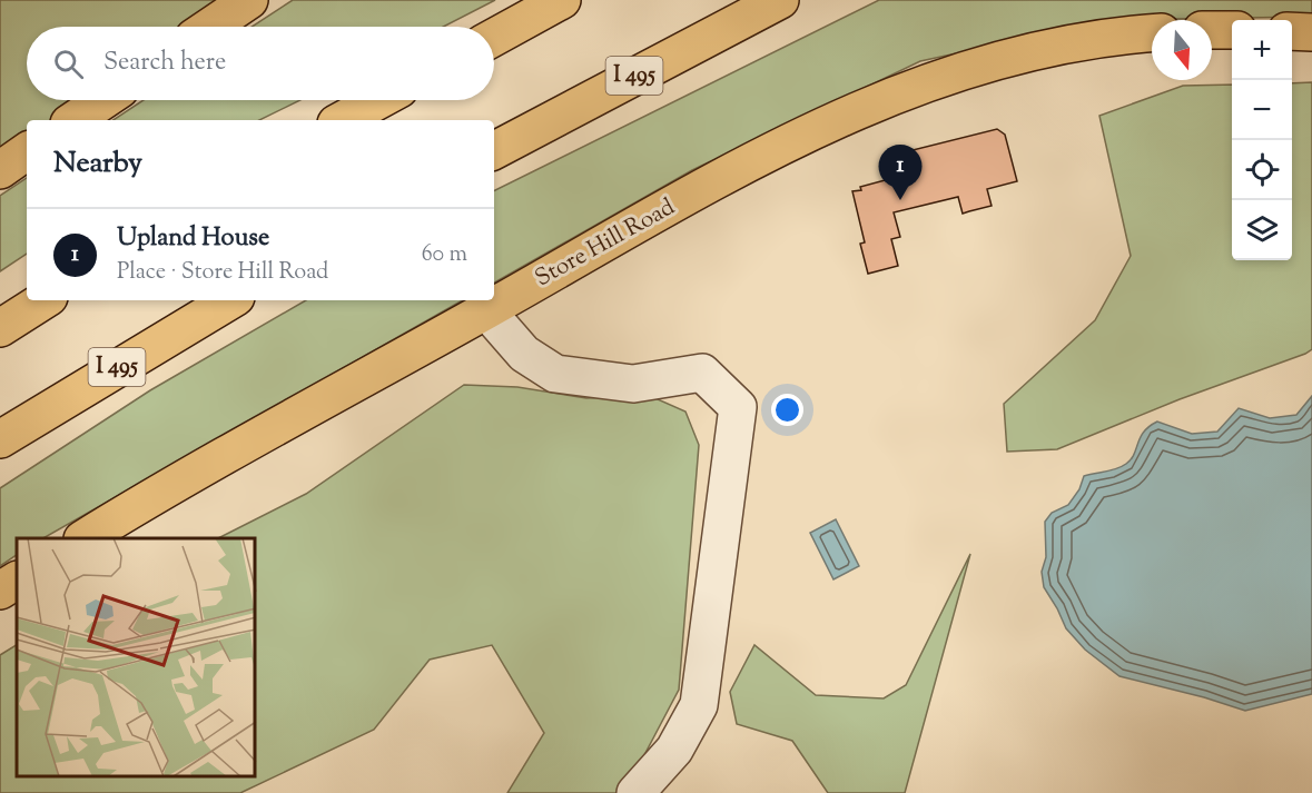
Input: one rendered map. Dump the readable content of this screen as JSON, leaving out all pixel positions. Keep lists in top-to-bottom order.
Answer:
{
  "streets": {
    "main road": ["I 495", "Store Hill Road"]
  },
  "north": "bottom",
  "page": {
    "map_buttons": ["+", "−"],
    "search": "Search here",
    "heading": "Nearby",
    "pins": "1",
    "list": [
      {
        "mark": "1",
        "name": "Upland House",
        "note": "Place · Store Hill Road",
        "value": "60 m"
      }
    ]
  }
}
